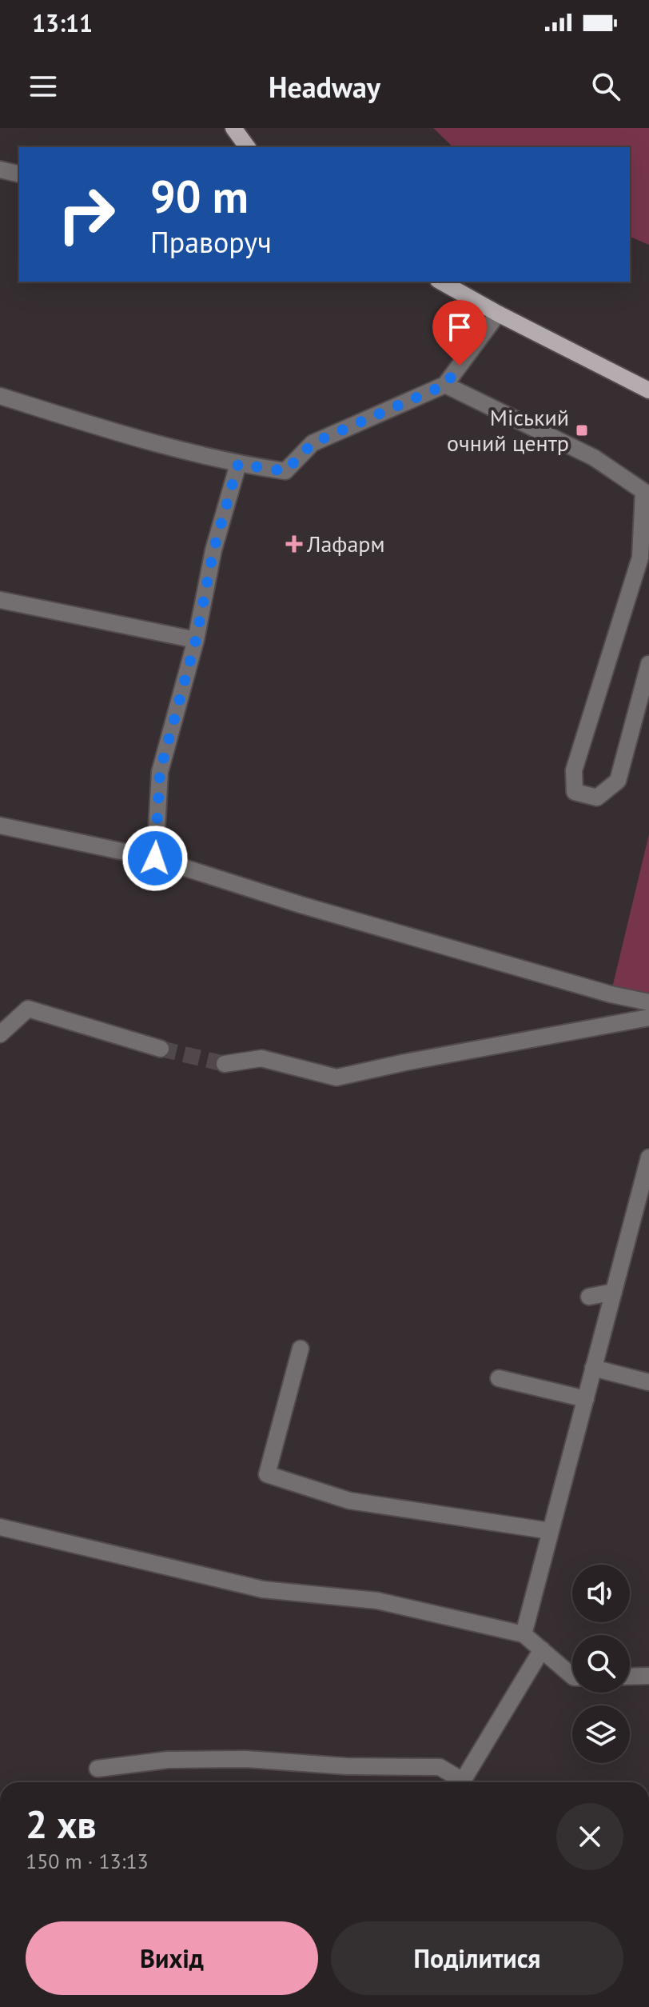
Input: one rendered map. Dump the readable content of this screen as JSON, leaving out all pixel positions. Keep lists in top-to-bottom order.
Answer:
{
  "places": {
    "transit": ["Міський очний центр"],
    "health": ["Лафарм"]
  },
  "page": {
    "status": "13:11",
    "header": "Headway",
    "turn": ["90 m", "Праворуч"],
    "heading": ["2 хв", "150 m · 13:13"],
    "buttons": ["Вихід", "Поділитися"]
  }
}
